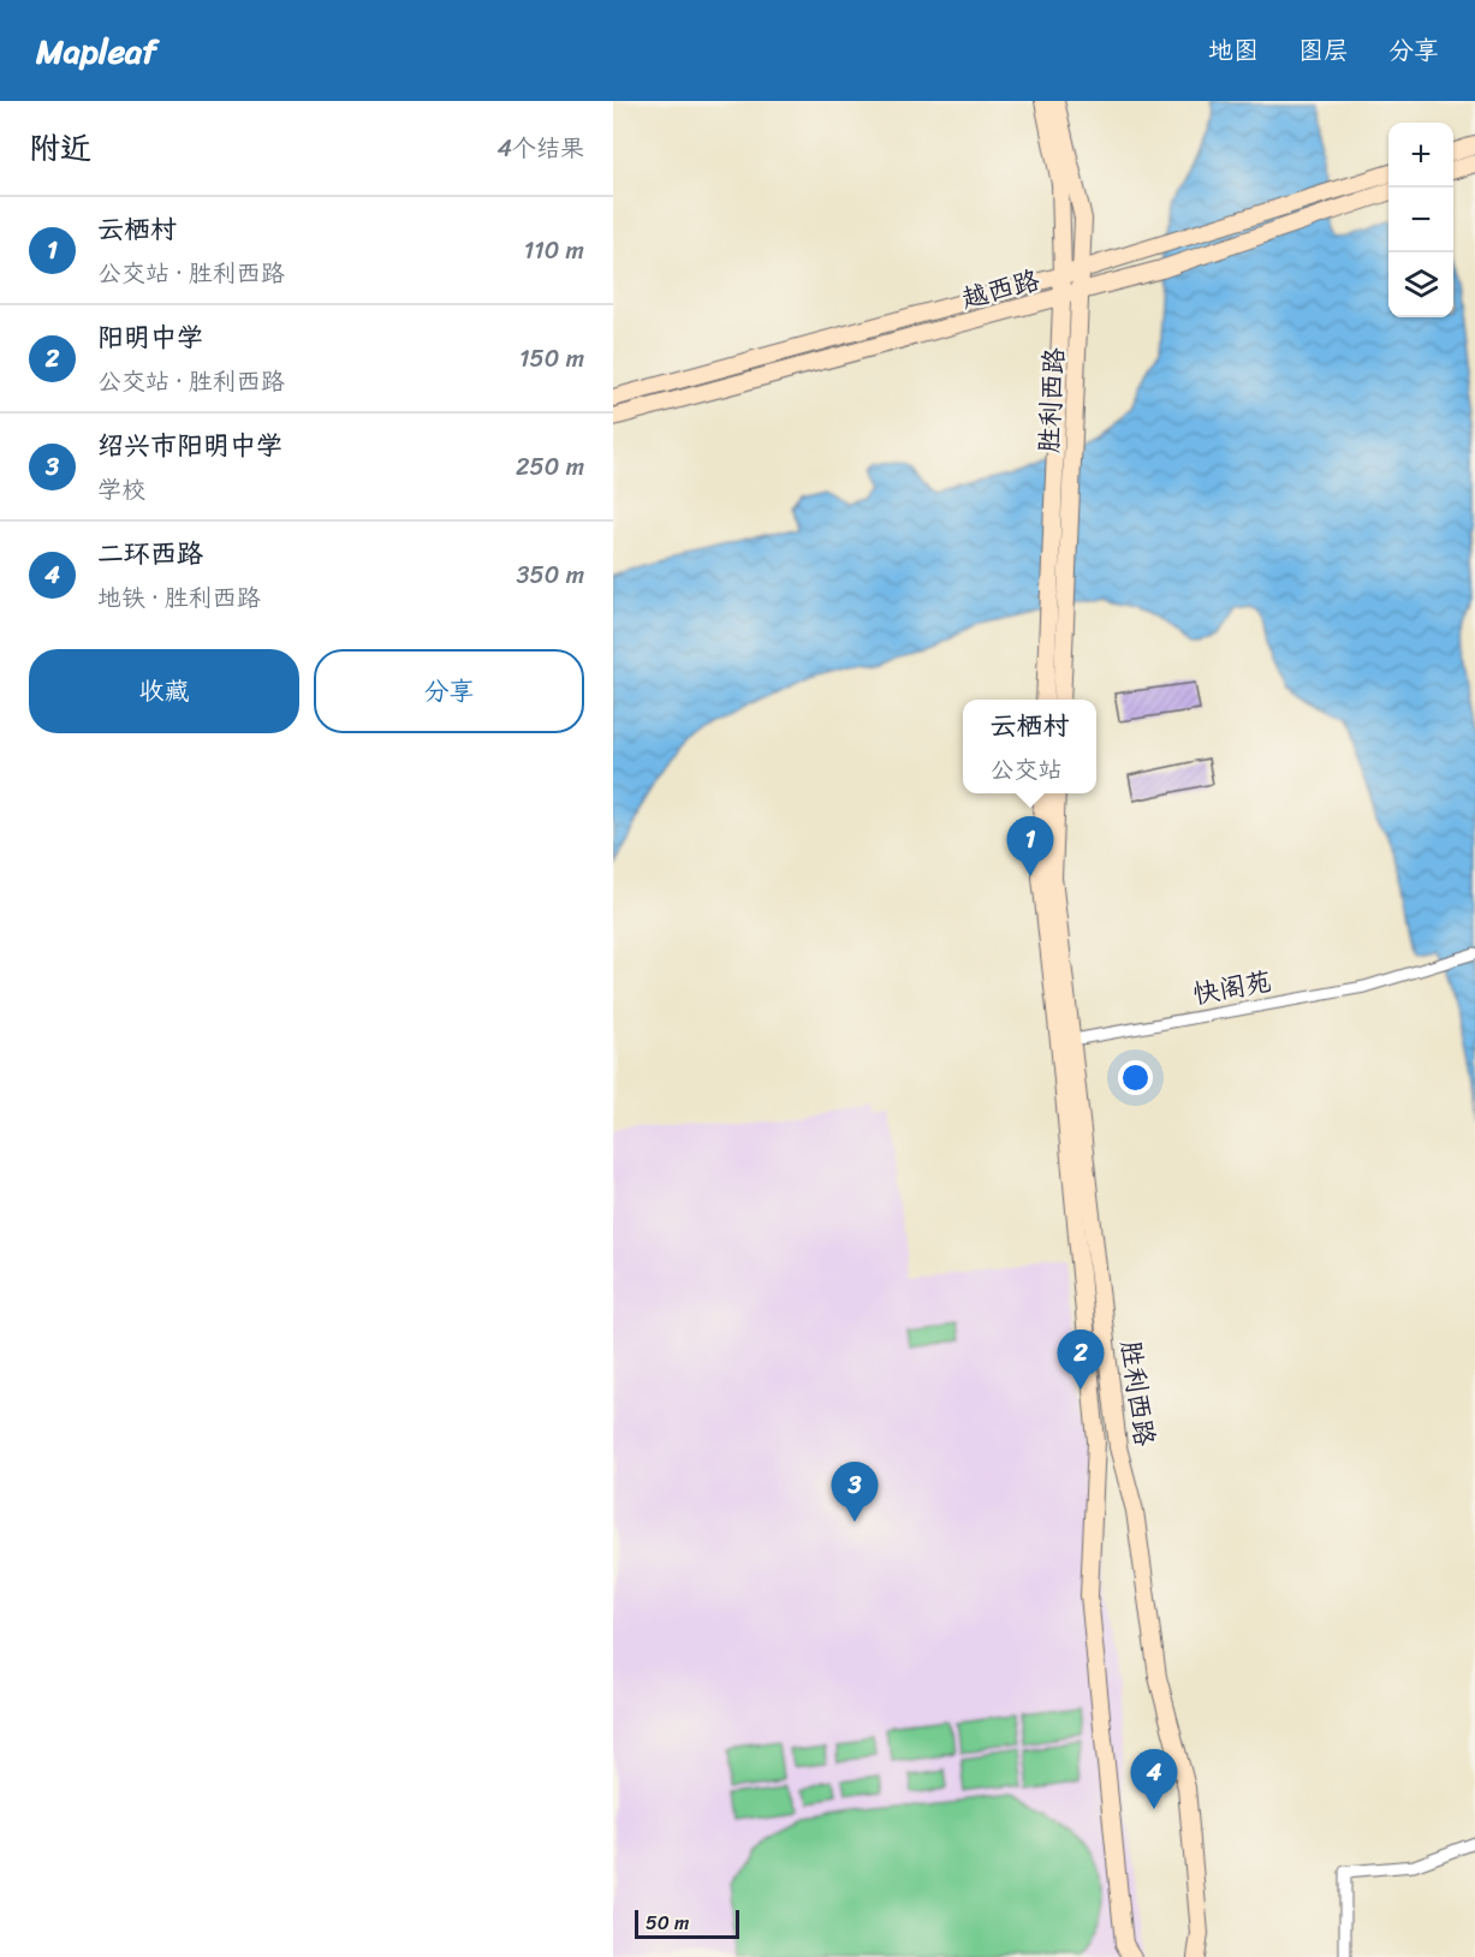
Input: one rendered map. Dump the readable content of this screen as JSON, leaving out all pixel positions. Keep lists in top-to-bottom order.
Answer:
{
  "streets": {
    "main road": ["越西路", "胜利西路"],
    "street": ["快阁苑"]
  },
  "crossings": [
    ["越西路", "胜利西路"],
    ["胜利西路", "快阁苑"]
  ],
  "scale_bar": "50 m",
  "page": {
    "header": "Mapleaf",
    "nav": ["地图", "图层", "分享"],
    "heading": ["附近", "4个结果"],
    "map_buttons": ["+", "−"],
    "list": [
      {
        "mark": "1",
        "name": "云栖村",
        "note": "公交站 · 胜利西路",
        "value": "110 m"
      },
      {
        "mark": "2",
        "name": "阳明中学",
        "note": "公交站 · 胜利西路",
        "value": "150 m"
      },
      {
        "mark": "3",
        "name": "绍兴市阳明中学",
        "note": "学校",
        "value": "250 m"
      },
      {
        "mark": "4",
        "name": "二环西路",
        "note": "地铁 · 胜利西路",
        "value": "350 m"
      }
    ],
    "buttons": ["收藏", "分享"],
    "popup": ["云栖村", "公交站"],
    "pins": [
      "1",
      "2",
      "3",
      "4"
    ],
    "scale": "50 m"
  }
}
